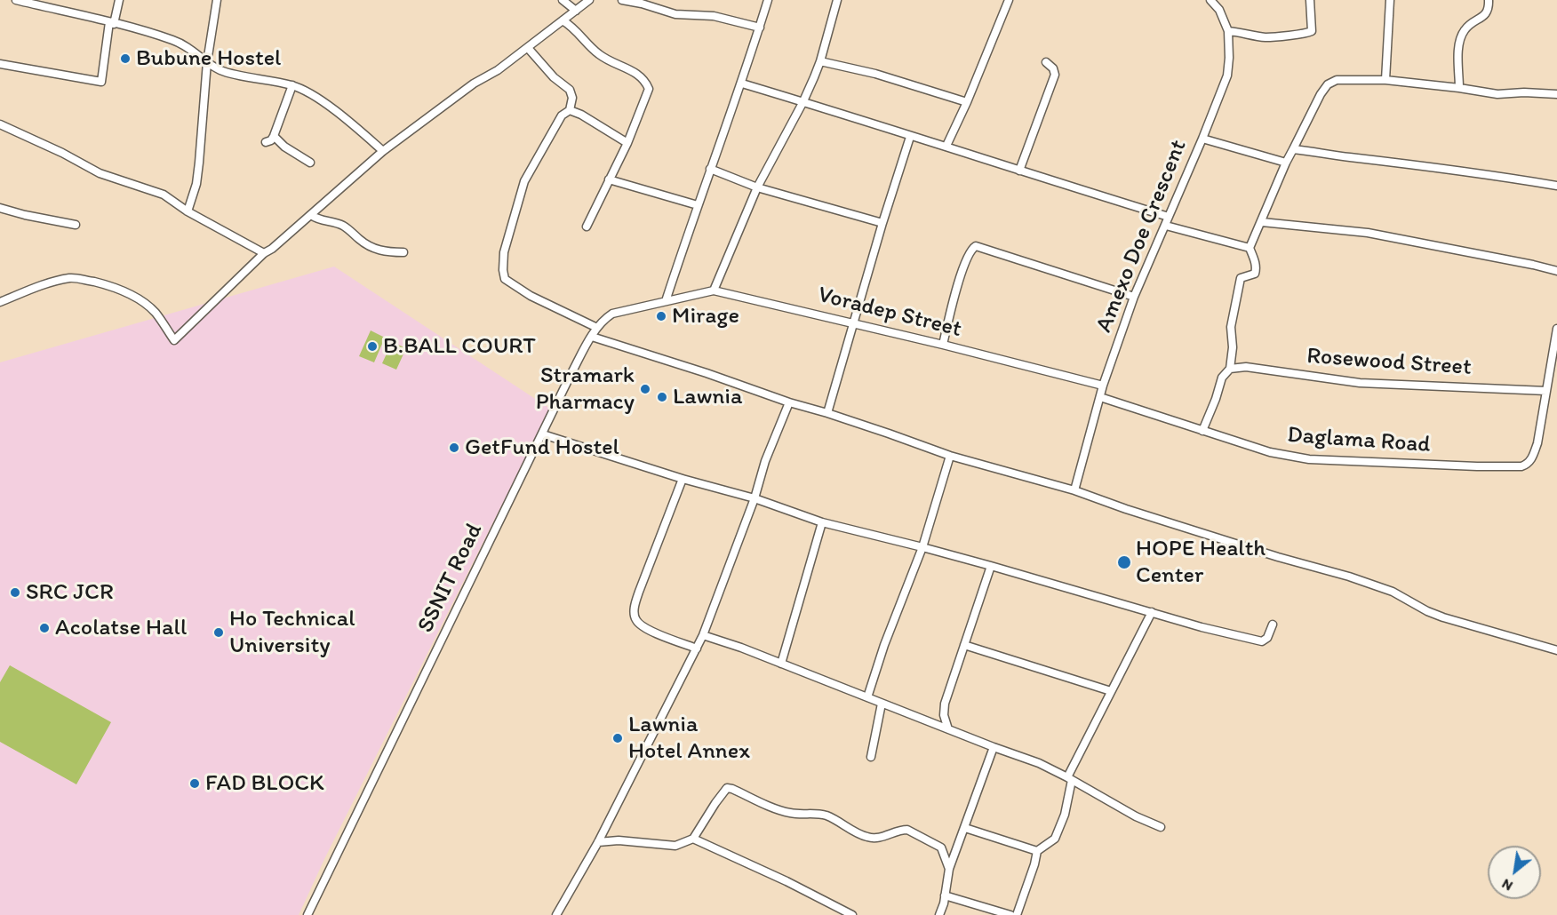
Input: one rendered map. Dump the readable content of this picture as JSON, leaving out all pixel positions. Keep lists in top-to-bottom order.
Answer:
{
  "streets": {
    "street": [
      "Amexo Doe Crescent",
      "Voradep Street",
      "Rosewood Street",
      "Daglama Road",
      "SSNIT Road"
    ]
  },
  "crossings": [
    ["Amexo Doe Crescent", "Voradep Street"],
    ["Amexo Doe Crescent", "Daglama Road"],
    ["Voradep Street", "SSNIT Road"],
    ["Rosewood Street", "Daglama Road"]
  ],
  "places": [
    "Bubune Hostel",
    "Mirage",
    "B.BALL COURT",
    "Stramark Pharmacy",
    "Lawnia",
    "GetFund Hostel",
    "HOPE Health Center",
    "SRC JCR",
    "Acolatse Hall",
    "Ho Technical University",
    "Lawnia Hotel Annex",
    "FAD BLOCK"
  ],
  "north": "bottom left"
}
